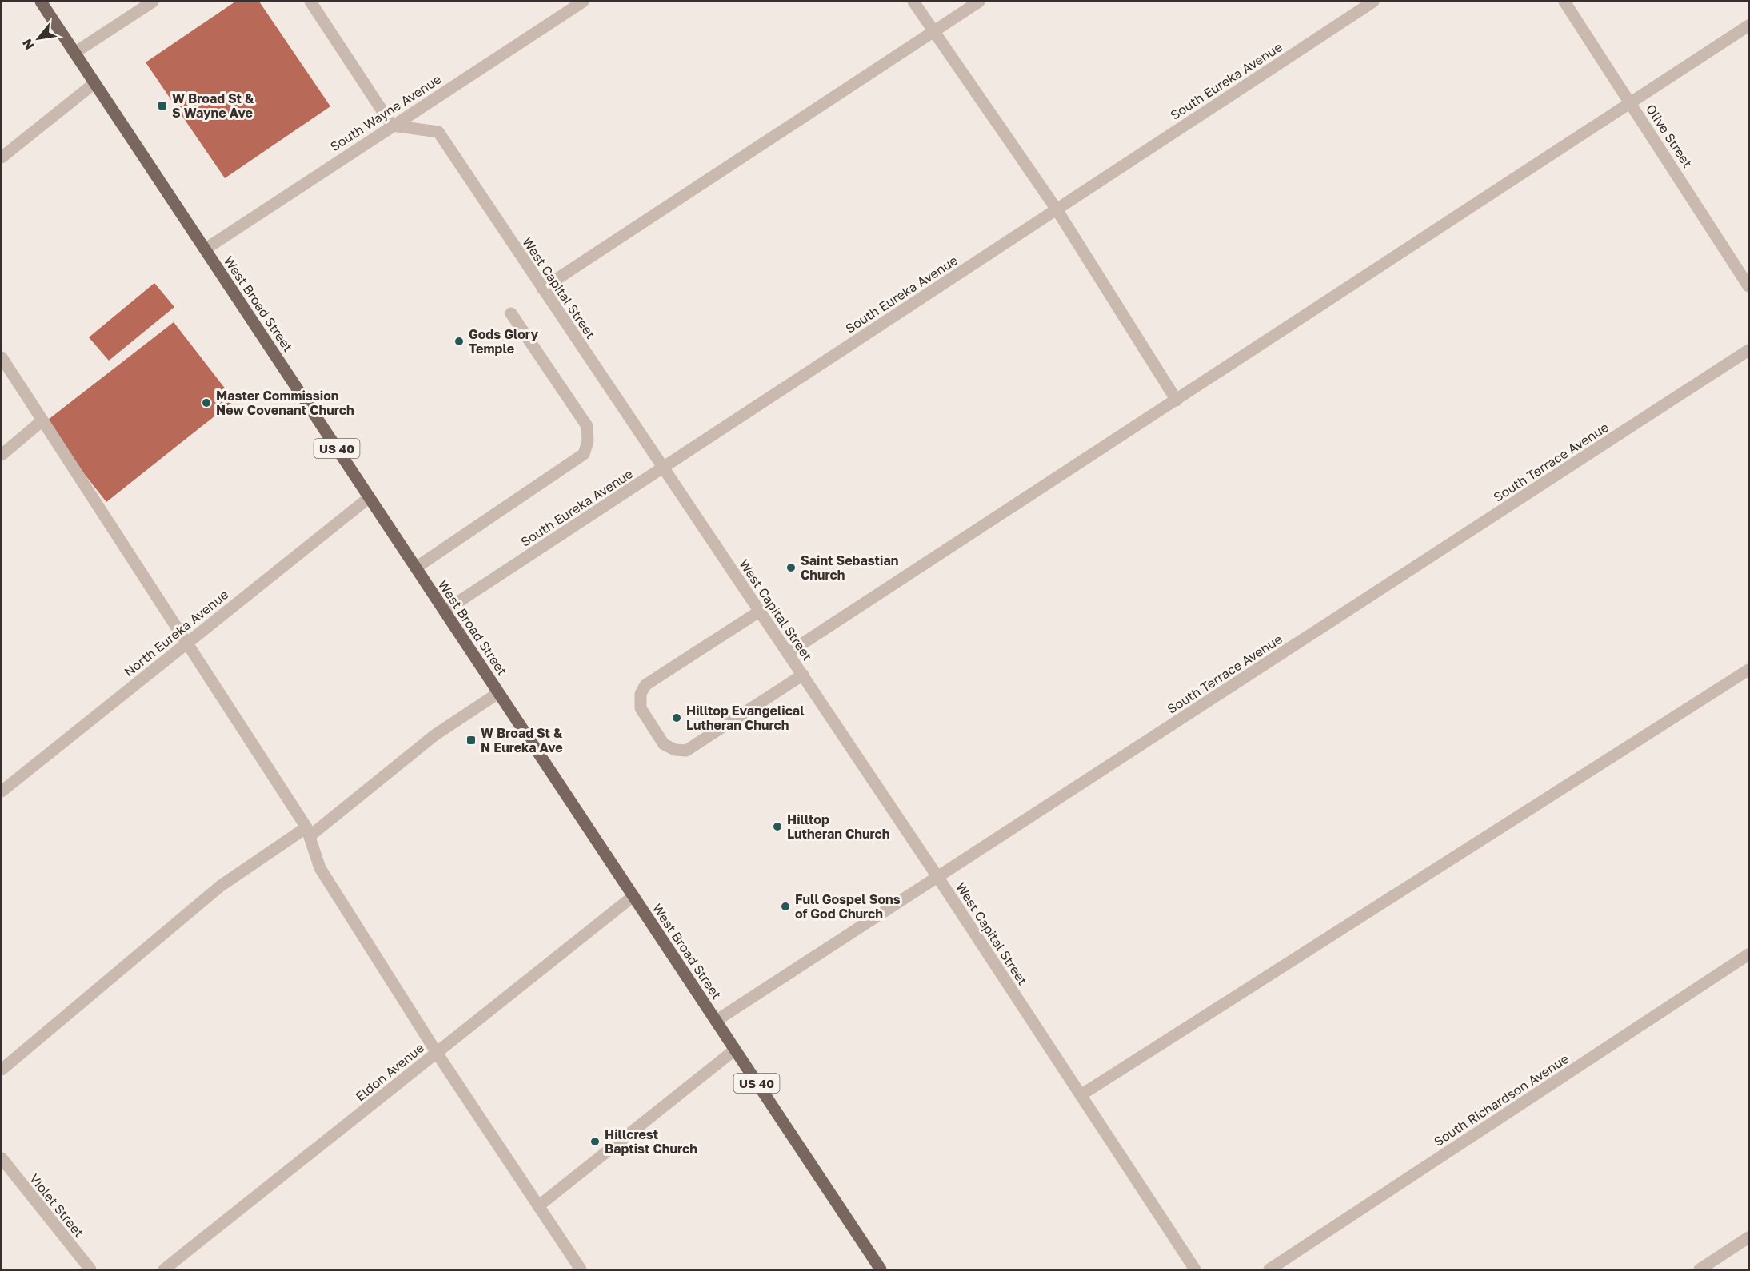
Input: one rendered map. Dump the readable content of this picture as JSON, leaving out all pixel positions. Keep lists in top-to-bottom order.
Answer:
{
  "streets": {
    "main road": ["West Broad Street", "US 40"],
    "street": [
      "South Eureka Avenue",
      "South Wayne Avenue",
      "Olive Street",
      "West Capital Street",
      "South Terrace Avenue",
      "North Eureka Avenue",
      "Eldon Avenue",
      "South Richardson Avenue",
      "Violet Street"
    ]
  },
  "crossings": [
    ["South Eureka Avenue", "West Capital Street"],
    ["South Eureka Avenue", "West Broad Street"],
    ["South Wayne Avenue", "West Capital Street"],
    ["South Wayne Avenue", "West Broad Street"],
    ["West Capital Street", "South Terrace Avenue"],
    ["West Broad Street", "South Terrace Avenue"],
    ["West Broad Street", "North Eureka Avenue"],
    ["West Broad Street", "Eldon Avenue"]
  ],
  "places": {
    "transit": ["W Broad St & S Wayne Ave", "W Broad St & N Eureka Ave"],
    "other": [
      "Gods Glory Temple",
      "Master Commission New Covenant Church",
      "Saint Sebastian Church",
      "Hilltop Evangelical Lutheran Church",
      "Hilltop Lutheran Church",
      "Full Gospel Sons of God Church",
      "Hillcrest Baptist Church"
    ]
  },
  "north": "bottom left"
}
